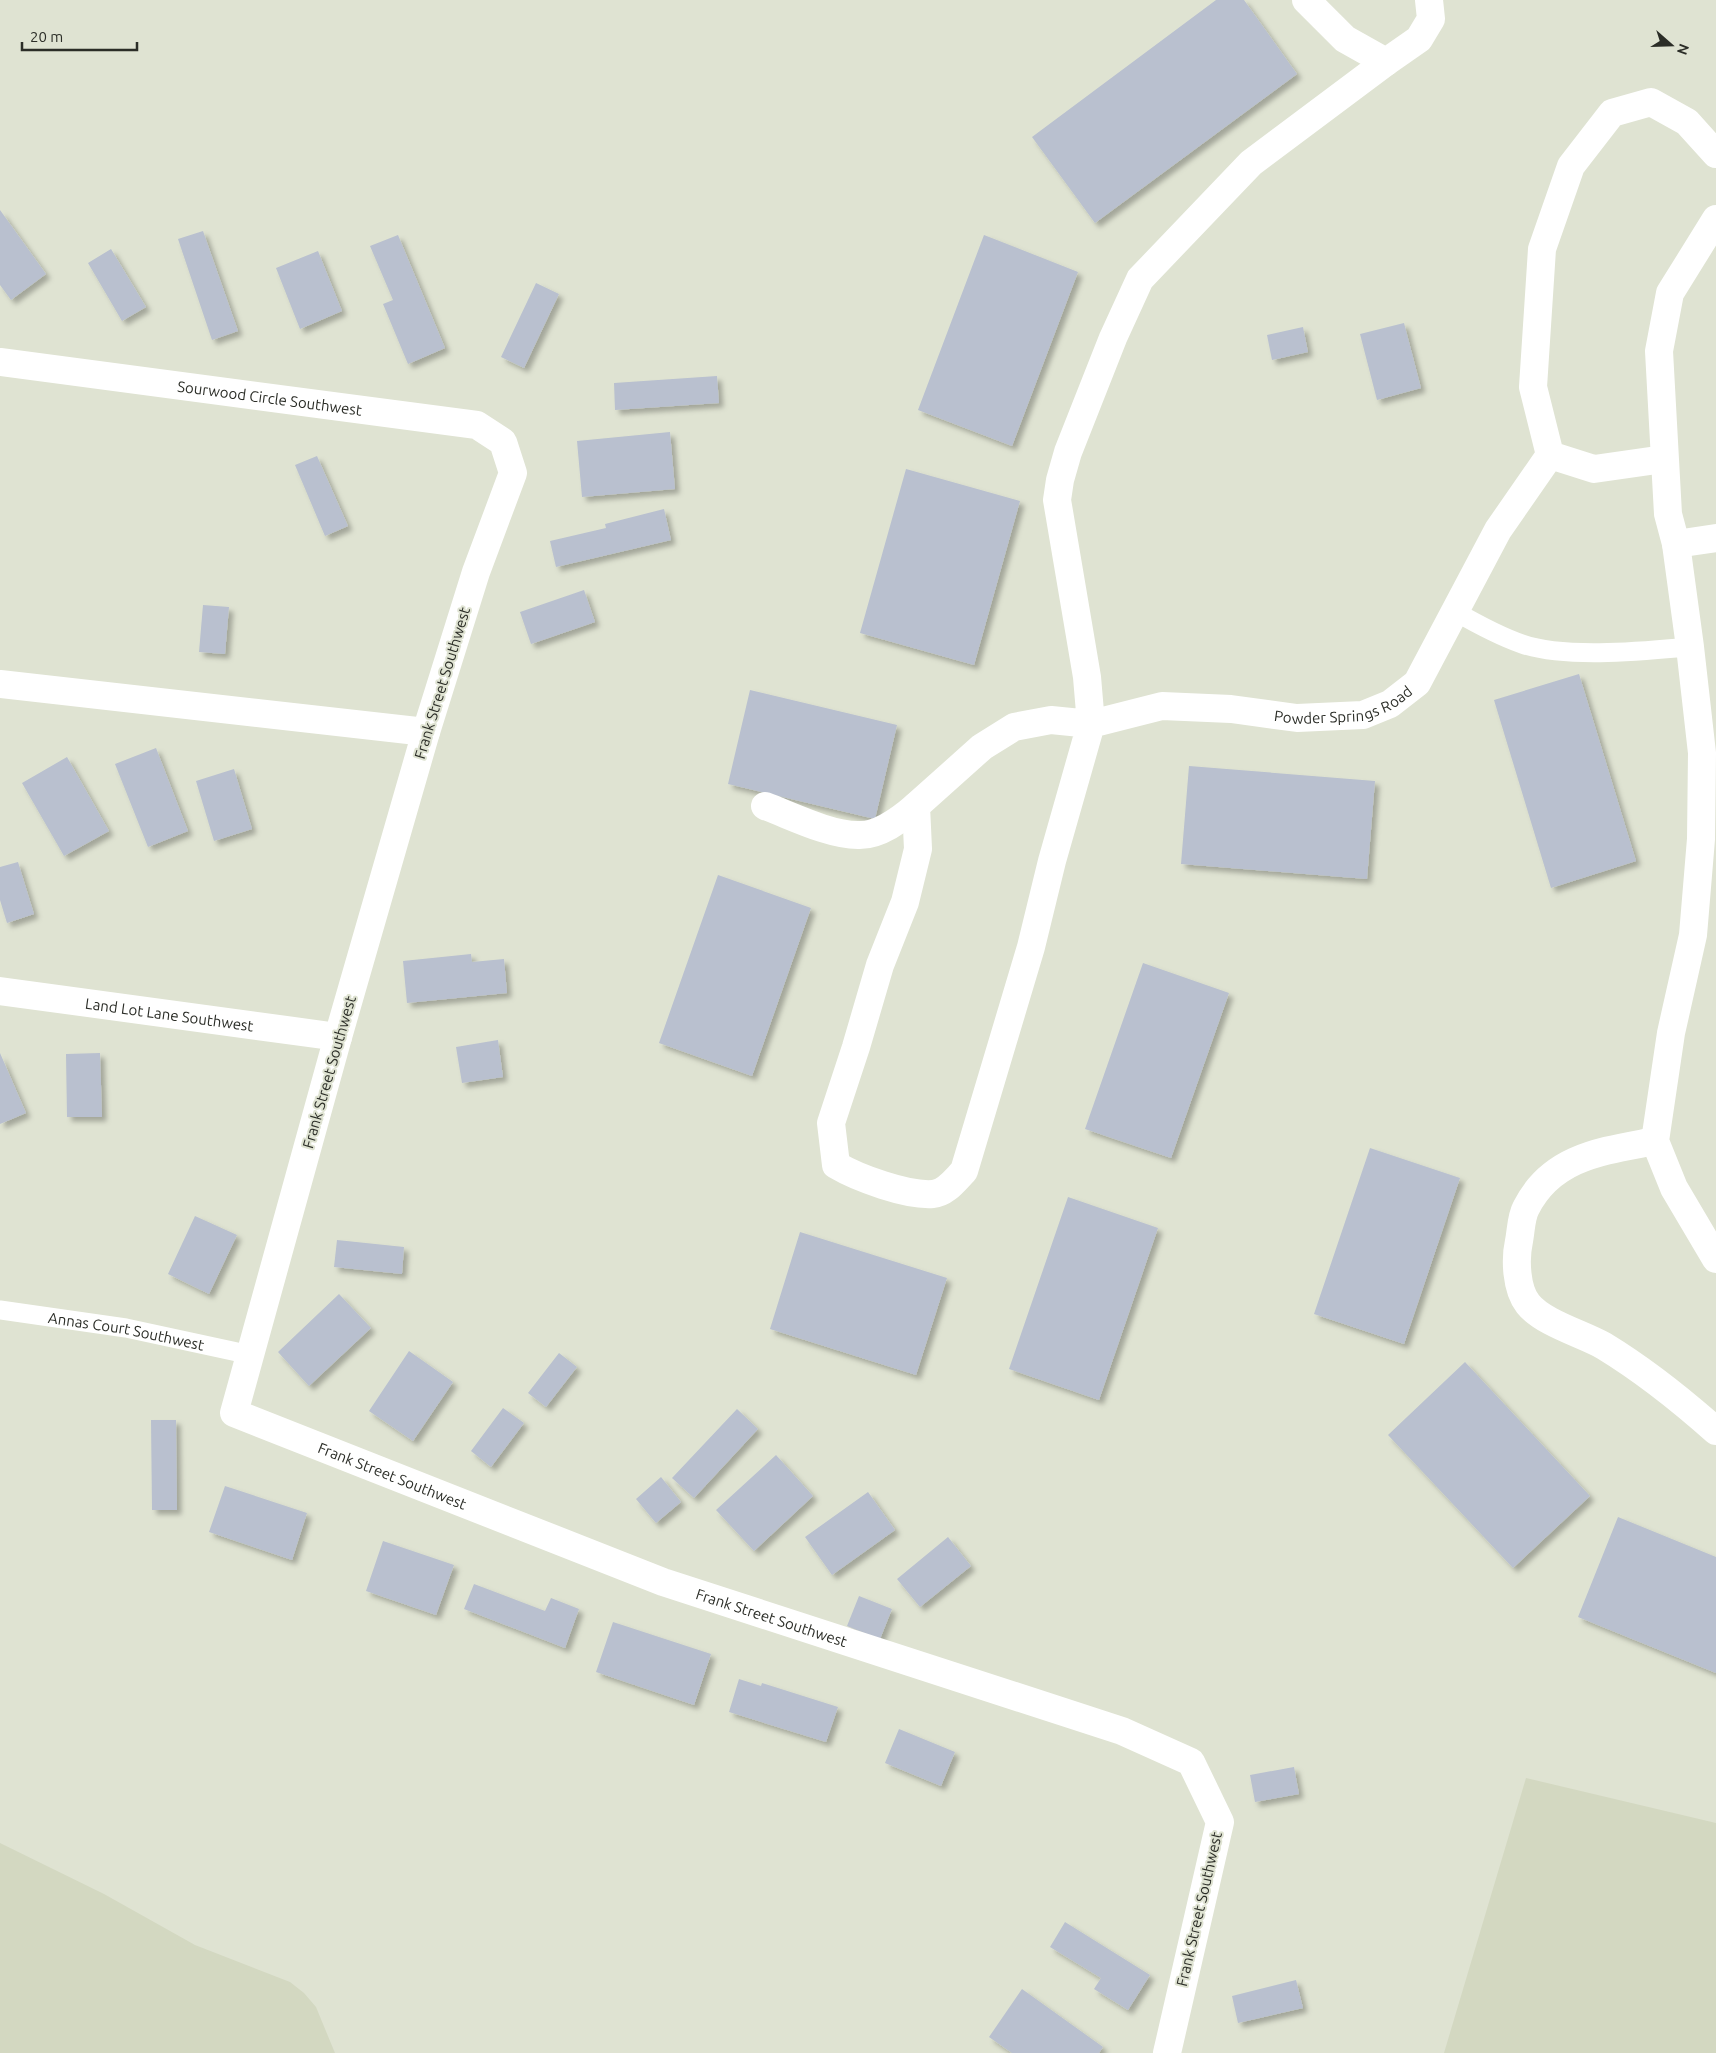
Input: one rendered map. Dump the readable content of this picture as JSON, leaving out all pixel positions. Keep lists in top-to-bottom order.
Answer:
{
  "streets": {
    "street": [
      "Sourwood Circle Southwest",
      "Frank Street Southwest",
      "Powder Springs Road",
      "Land Lot Lane Southwest"
    ],
    "lane": ["Annas Court Southwest"]
  },
  "crossings": [
    ["Sourwood Circle Southwest", "Frank Street Southwest"],
    ["Frank Street Southwest", "Land Lot Lane Southwest"],
    ["Frank Street Southwest", "Annas Court Southwest"]
  ],
  "scale_bar": "20 m",
  "north": "right"
}
